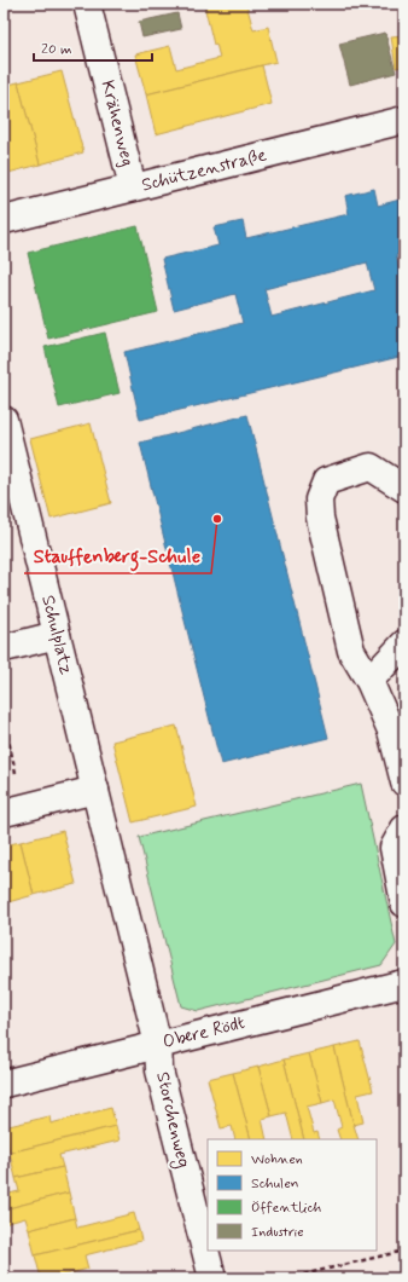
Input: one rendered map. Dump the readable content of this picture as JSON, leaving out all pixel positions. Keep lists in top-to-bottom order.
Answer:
{
  "streets": {
    "street": [
      "Krähenweg",
      "Schützenstraße",
      "Schulplatz",
      "Obere Rödt",
      "Storchenweg"
    ]
  },
  "crossings": [
    ["Krähenweg", "Schützenstraße"],
    ["Schulplatz", "Obere Rödt"],
    ["Schulplatz", "Storchenweg"],
    ["Obere Rödt", "Storchenweg"]
  ],
  "places": ["Stauffenberg-Schule"],
  "legend": [
    "Wohnen",
    "Schulen",
    "Öffentlich",
    "Industrie"
  ],
  "scale_bar": "20 m"
}
